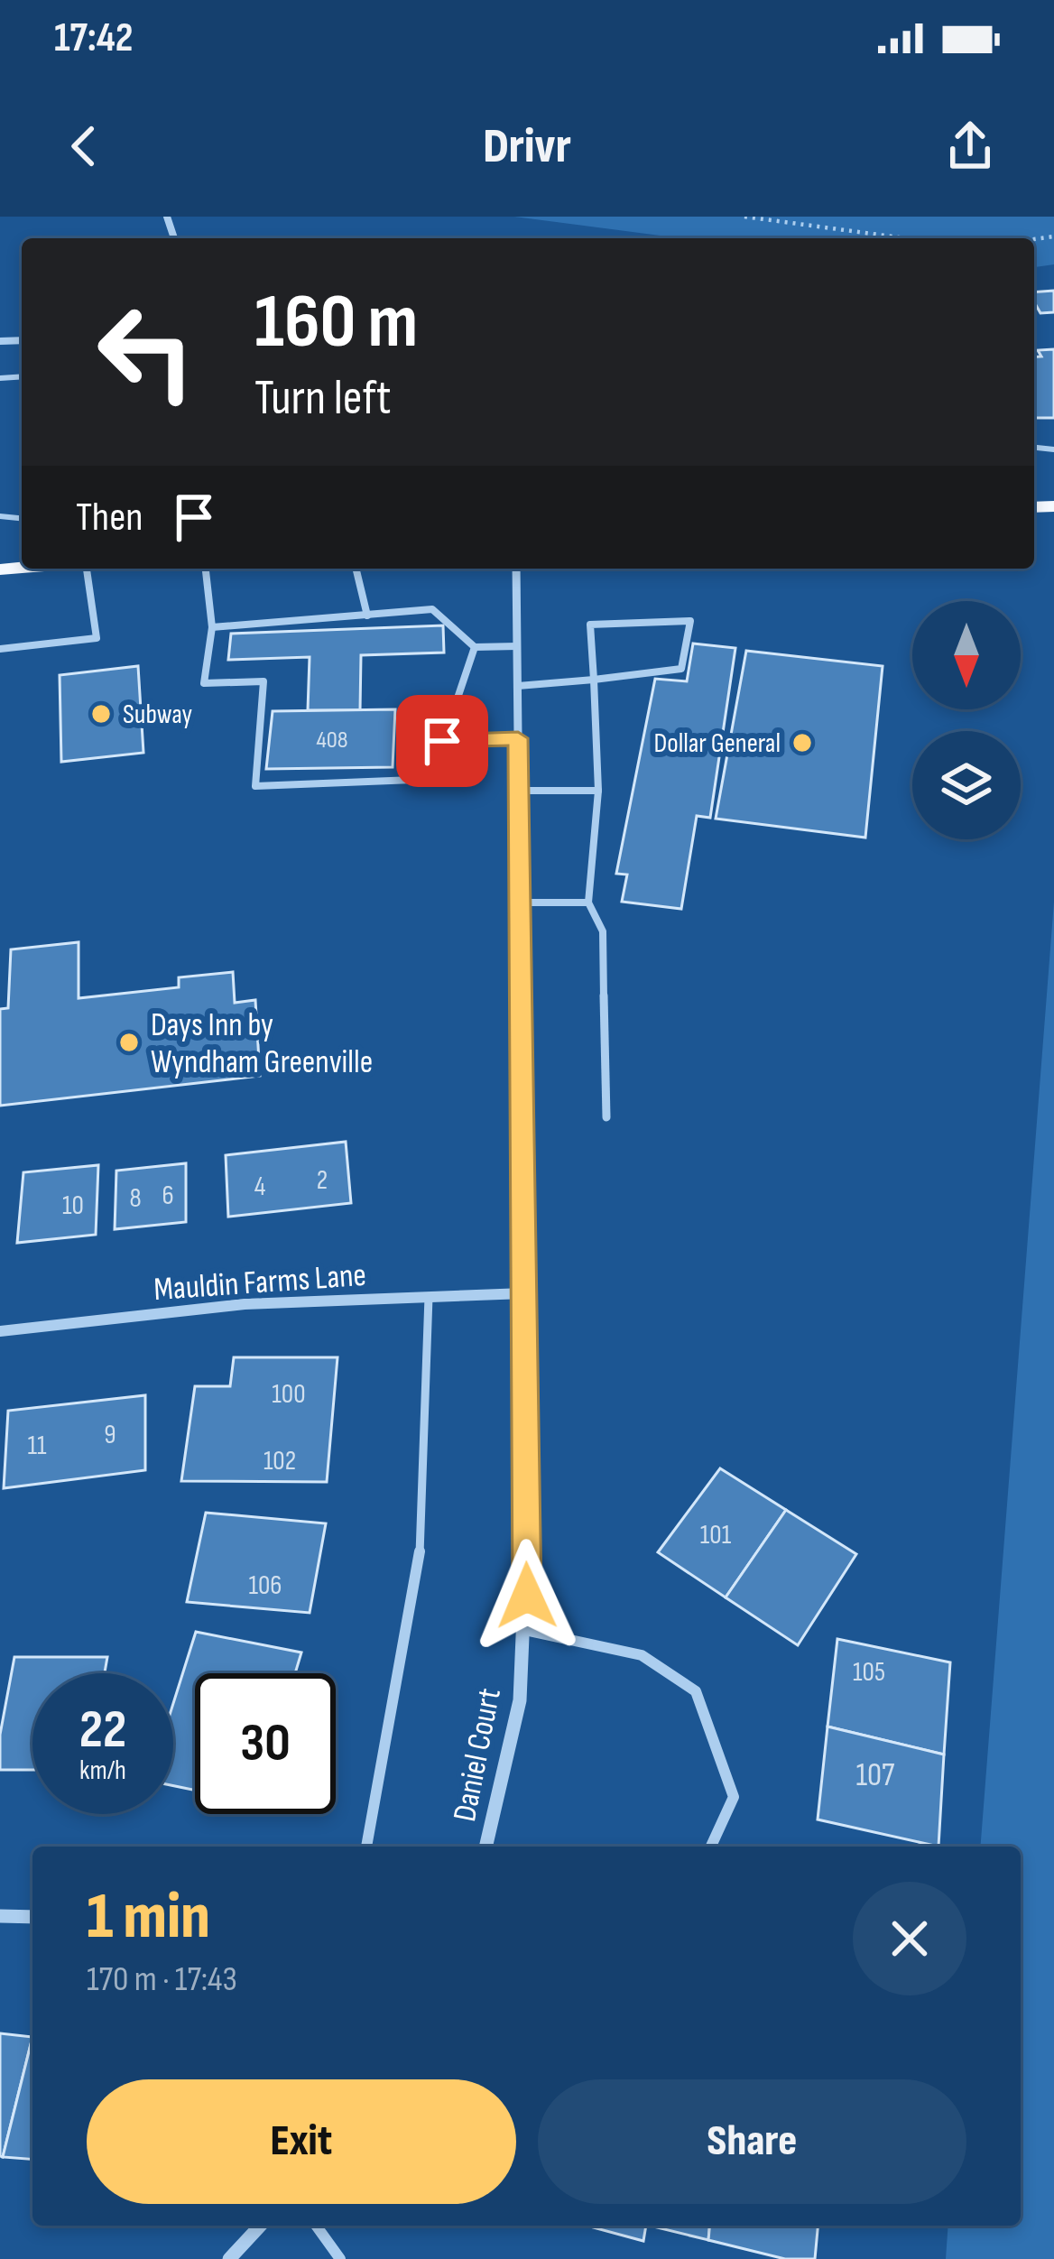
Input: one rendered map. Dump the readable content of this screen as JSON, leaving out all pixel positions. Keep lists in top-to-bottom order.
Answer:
{
  "streets": {
    "street": ["Mauldin Farms Lane", "Daniel Court"]
  },
  "crossings": [
    ["Mauldin Farms Lane", "Daniel Court"]
  ],
  "places": ["Subway", "Dollar General", "Days Inn by Wyndham Greenville"],
  "house_numbers": [
    "408",
    "2",
    "4",
    "6",
    "8",
    "10",
    "100",
    "9",
    "11",
    "102",
    "101",
    "106",
    "105",
    "107"
  ],
  "north": "bottom",
  "page": {
    "status": "17:42",
    "header": "Drivr",
    "turn": ["160 m", "Turn left"],
    "then": "Then",
    "speed": "22 km/h",
    "limit": "30",
    "heading": ["1 min", "170 m · 17:43"],
    "buttons": ["Exit", "Share"]
  }
}
